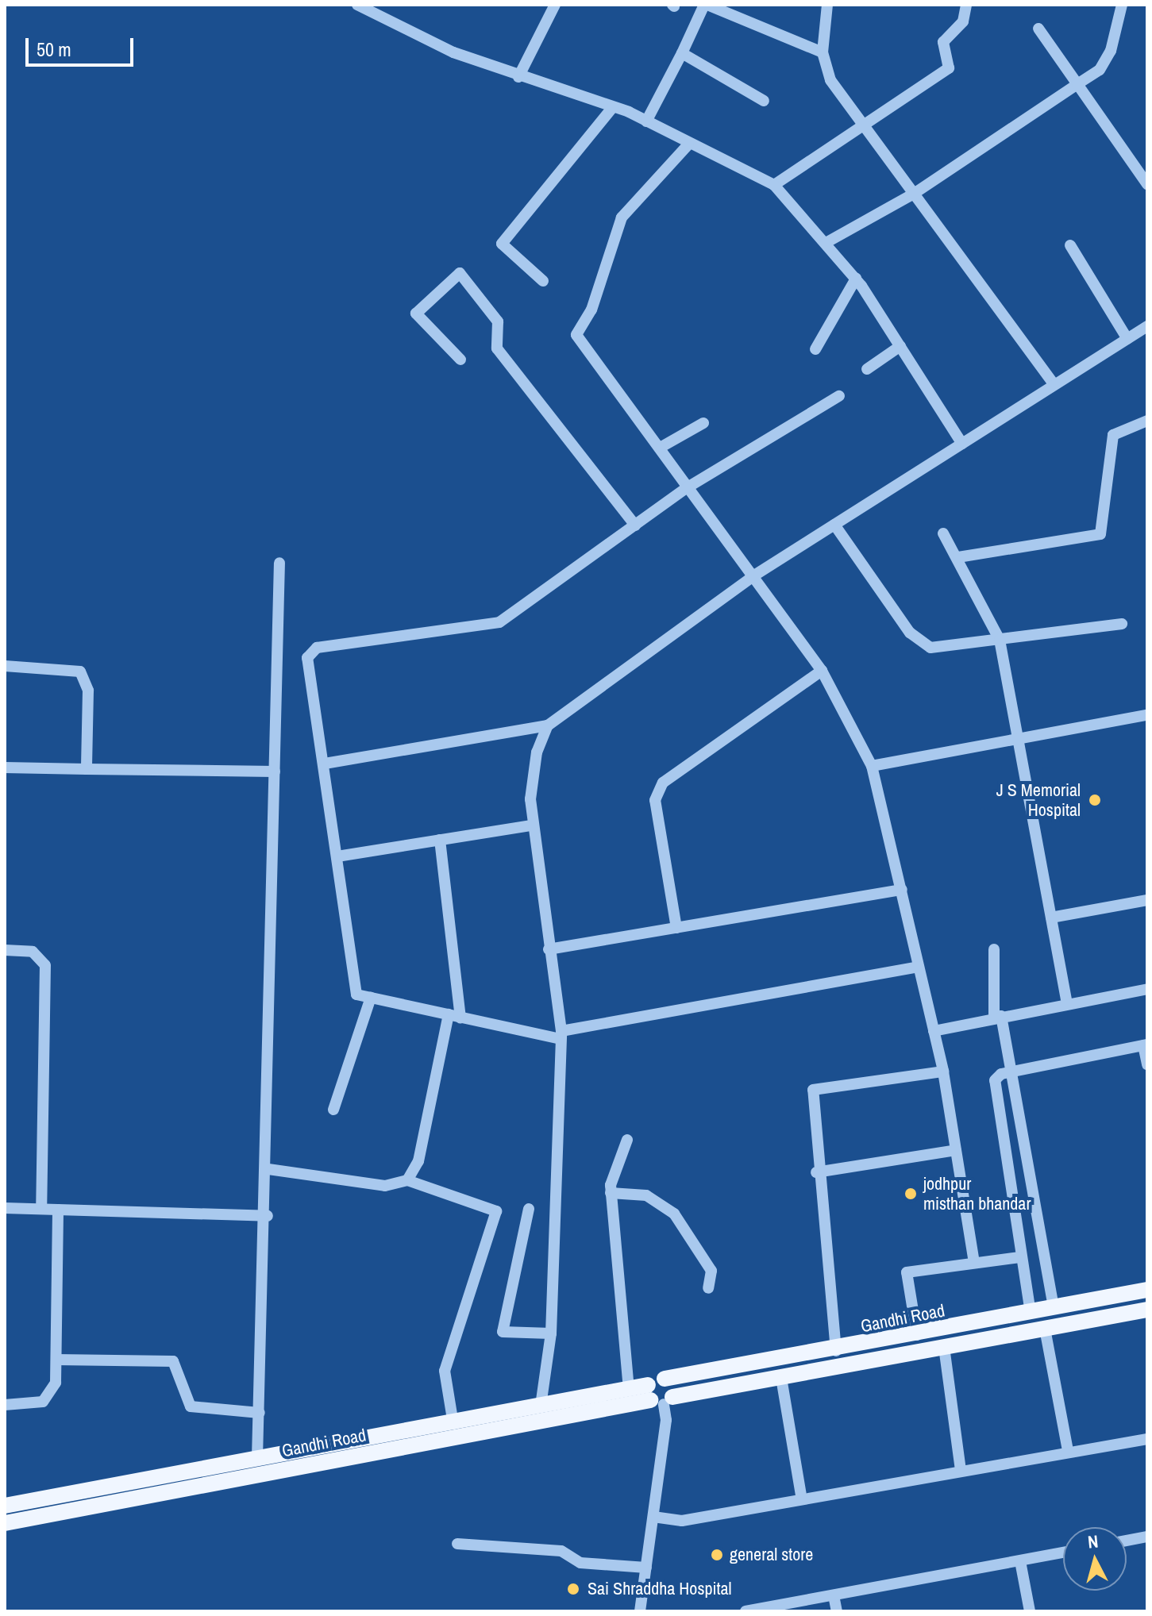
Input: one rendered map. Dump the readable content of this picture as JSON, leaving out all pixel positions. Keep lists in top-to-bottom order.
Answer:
{
  "streets": {
    "main road": ["Gandhi Road"]
  },
  "places": [
    "J S Memorial Hospital",
    "jodhpur misthan bhandar",
    "general store",
    "Sai Shraddha Hospital"
  ],
  "scale_bar": "50 m",
  "north": "top"
}
